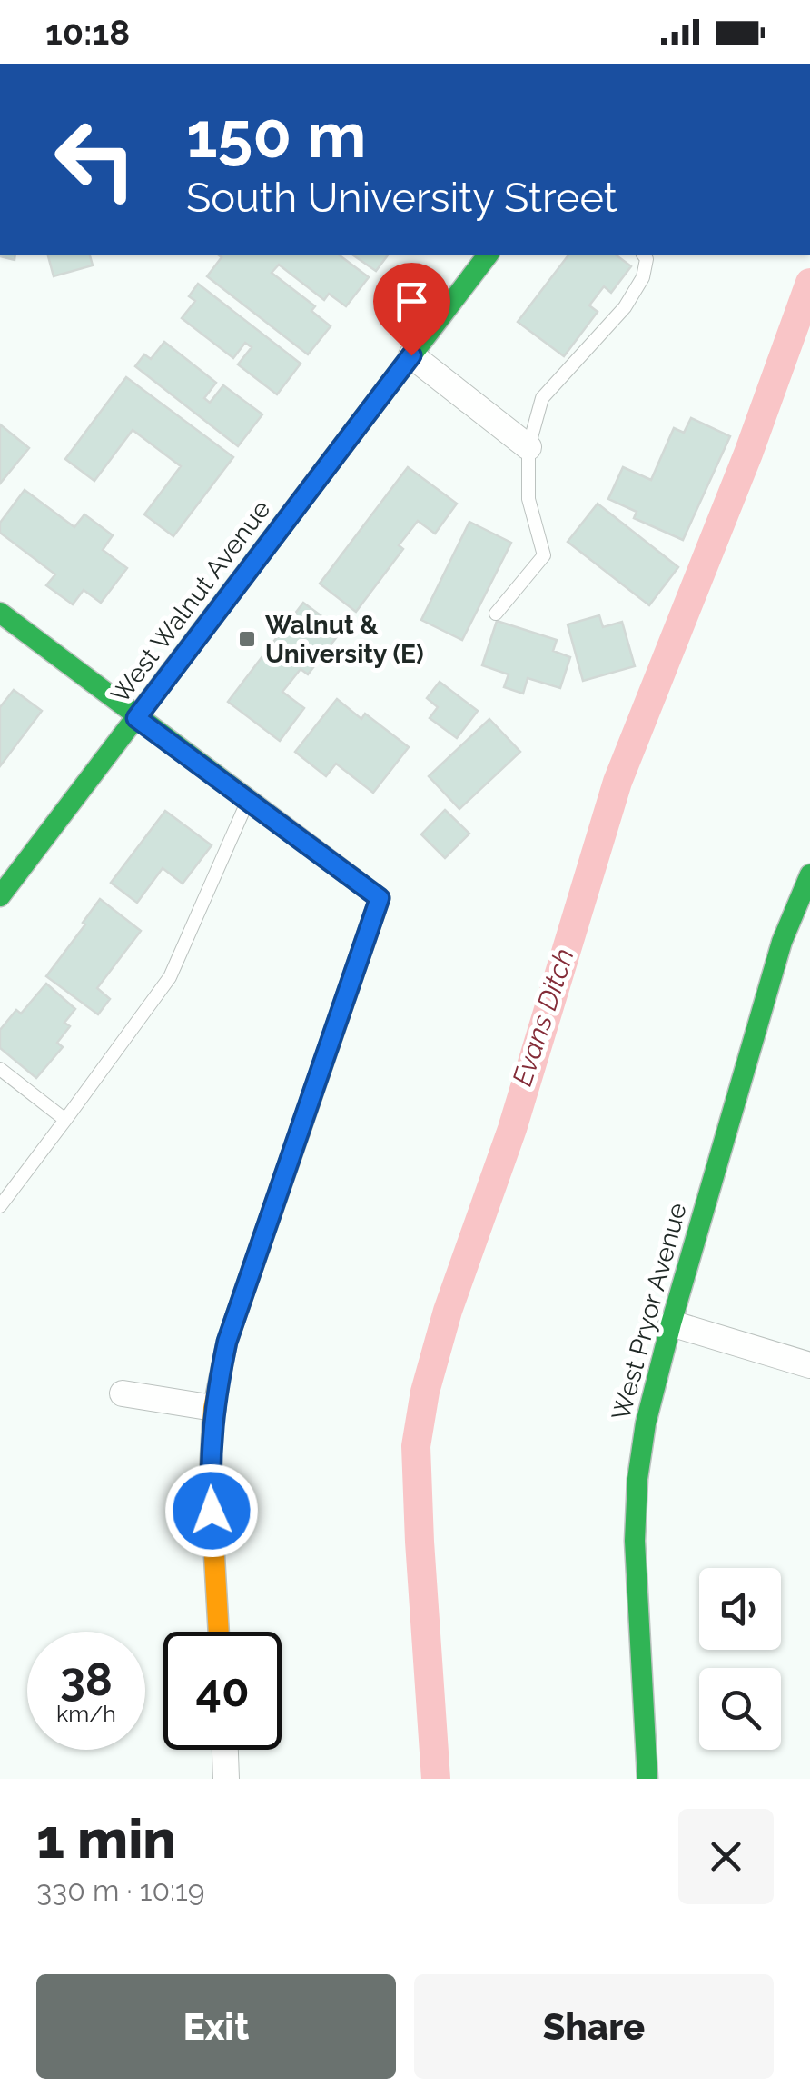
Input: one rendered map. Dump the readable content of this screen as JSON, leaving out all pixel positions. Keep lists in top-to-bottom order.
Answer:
{
  "streets": {
    "street": ["West Walnut Avenue", "West Pryor Avenue"]
  },
  "water": ["Evans Ditch"],
  "places": {
    "transit": ["Walnut & University (E)"]
  },
  "page": {
    "status": "10:18",
    "turn": ["150 m", "South University Street"],
    "speed": "38 km/h",
    "limit": "40",
    "heading": ["1 min", "330 m · 10:19"],
    "buttons": ["Exit", "Share"]
  }
}
